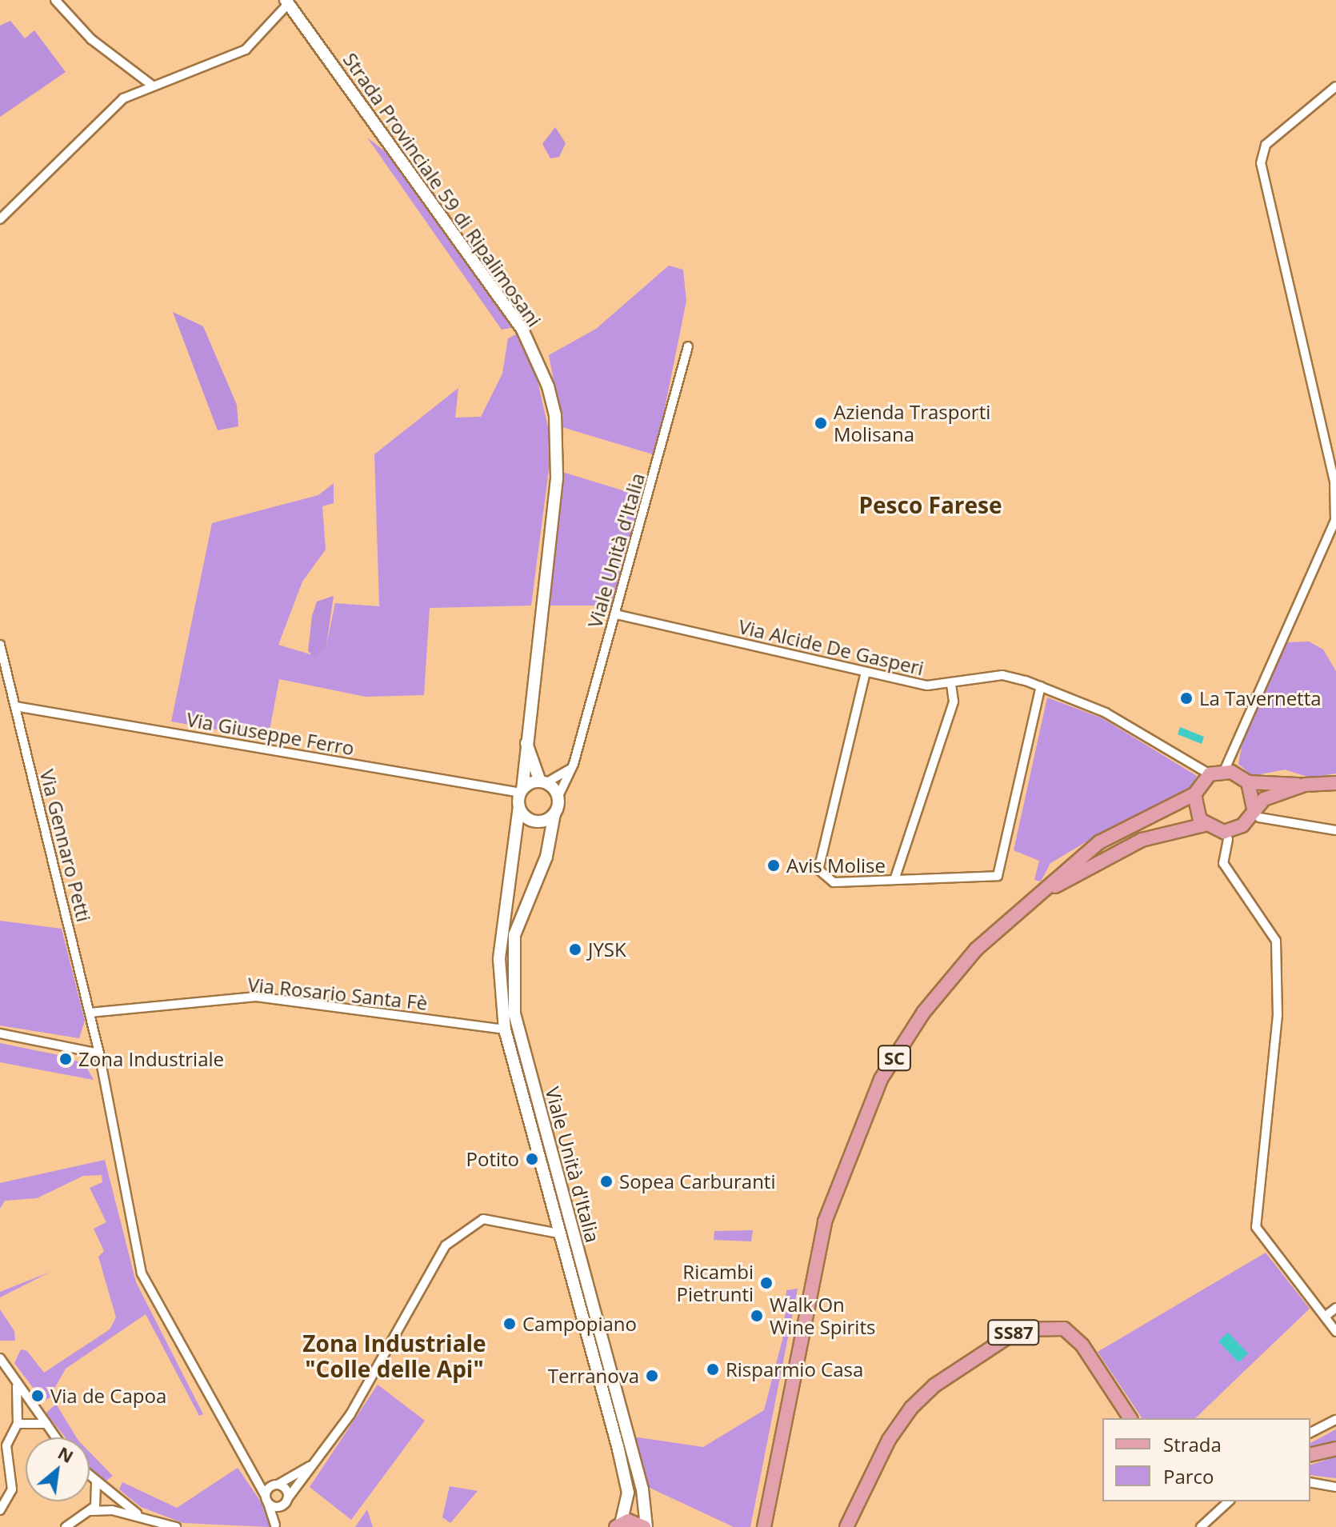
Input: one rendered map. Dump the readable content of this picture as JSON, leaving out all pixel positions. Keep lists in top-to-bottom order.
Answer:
{
  "streets": {
    "main road": ["SC", "SS87"],
    "street": [
      "Strada Provinciale 59 di Ripalimosani",
      "Viale Unità d'Italia",
      "Via Alcide De Gasperi",
      "Via Giuseppe Ferro",
      "Via Gennaro Petti",
      "Via Rosario Santa Fè"
    ]
  },
  "crossings": [
    ["Strada Provinciale 59 di Ripalimosani", "Viale Unità d'Italia"],
    ["Strada Provinciale 59 di Ripalimosani", "Via Giuseppe Ferro"],
    ["Viale Unità d'Italia", "Via Alcide De Gasperi"],
    ["Viale Unità d'Italia", "Via Giuseppe Ferro"],
    ["Viale Unità d'Italia", "Via Rosario Santa Fè"],
    ["Via Alcide De Gasperi", "SC"],
    ["Via Giuseppe Ferro", "Via Gennaro Petti"],
    ["Via Gennaro Petti", "Via Rosario Santa Fè"]
  ],
  "districts": ["Pesco Farese", "Zona Industriale \"Colle delle Api\""],
  "places": [
    "Azienda Trasporti Molisana",
    "La Tavernetta",
    "Avis Molise",
    "JYSK",
    "Zona Industriale",
    "Potito",
    "Sopea Carburanti",
    "Ricambi Pietrunti",
    "Walk On Wine Spirits",
    "Campopiano",
    "Risparmio Casa",
    "Terranova",
    "Via de Capoa"
  ],
  "legend": ["Strada", "Parco"],
  "north": "top right"
}
